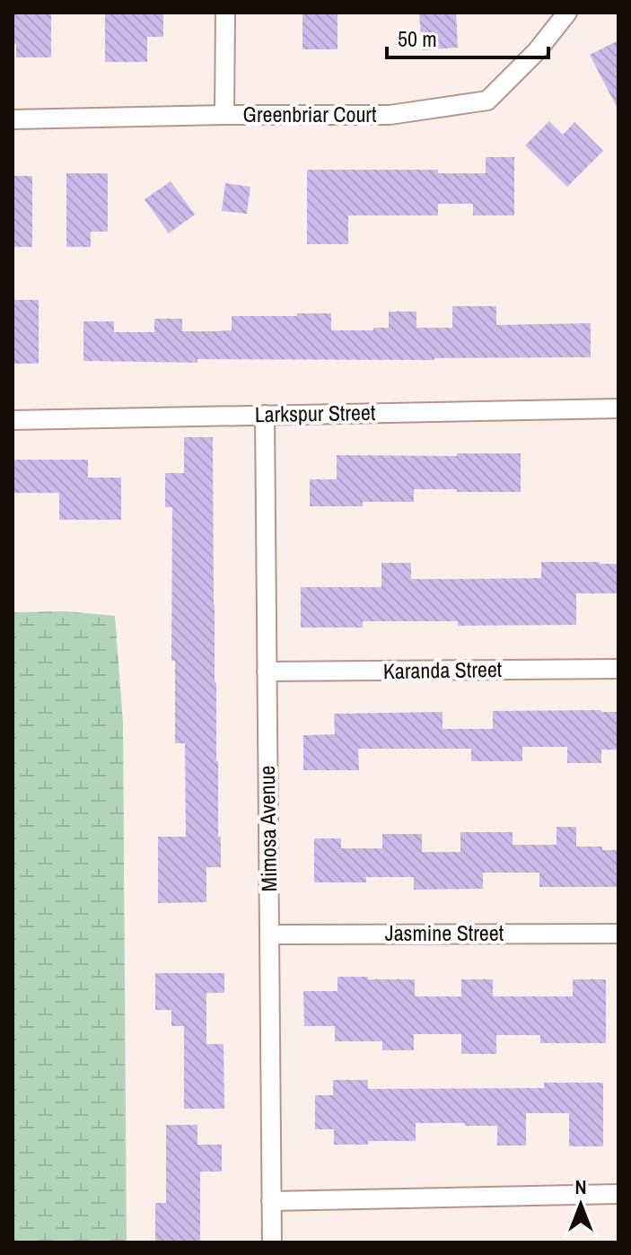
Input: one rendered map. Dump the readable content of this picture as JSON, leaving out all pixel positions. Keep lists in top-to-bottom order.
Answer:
{
  "streets": {
    "street": [
      "Greenbriar Court",
      "Larkspur Street",
      "Karanda Street",
      "Mimosa Avenue",
      "Jasmine Street"
    ]
  },
  "crossings": [
    ["Larkspur Street", "Mimosa Avenue"],
    ["Karanda Street", "Mimosa Avenue"],
    ["Mimosa Avenue", "Jasmine Street"]
  ],
  "scale_bar": "50 m",
  "north": "top"
}
